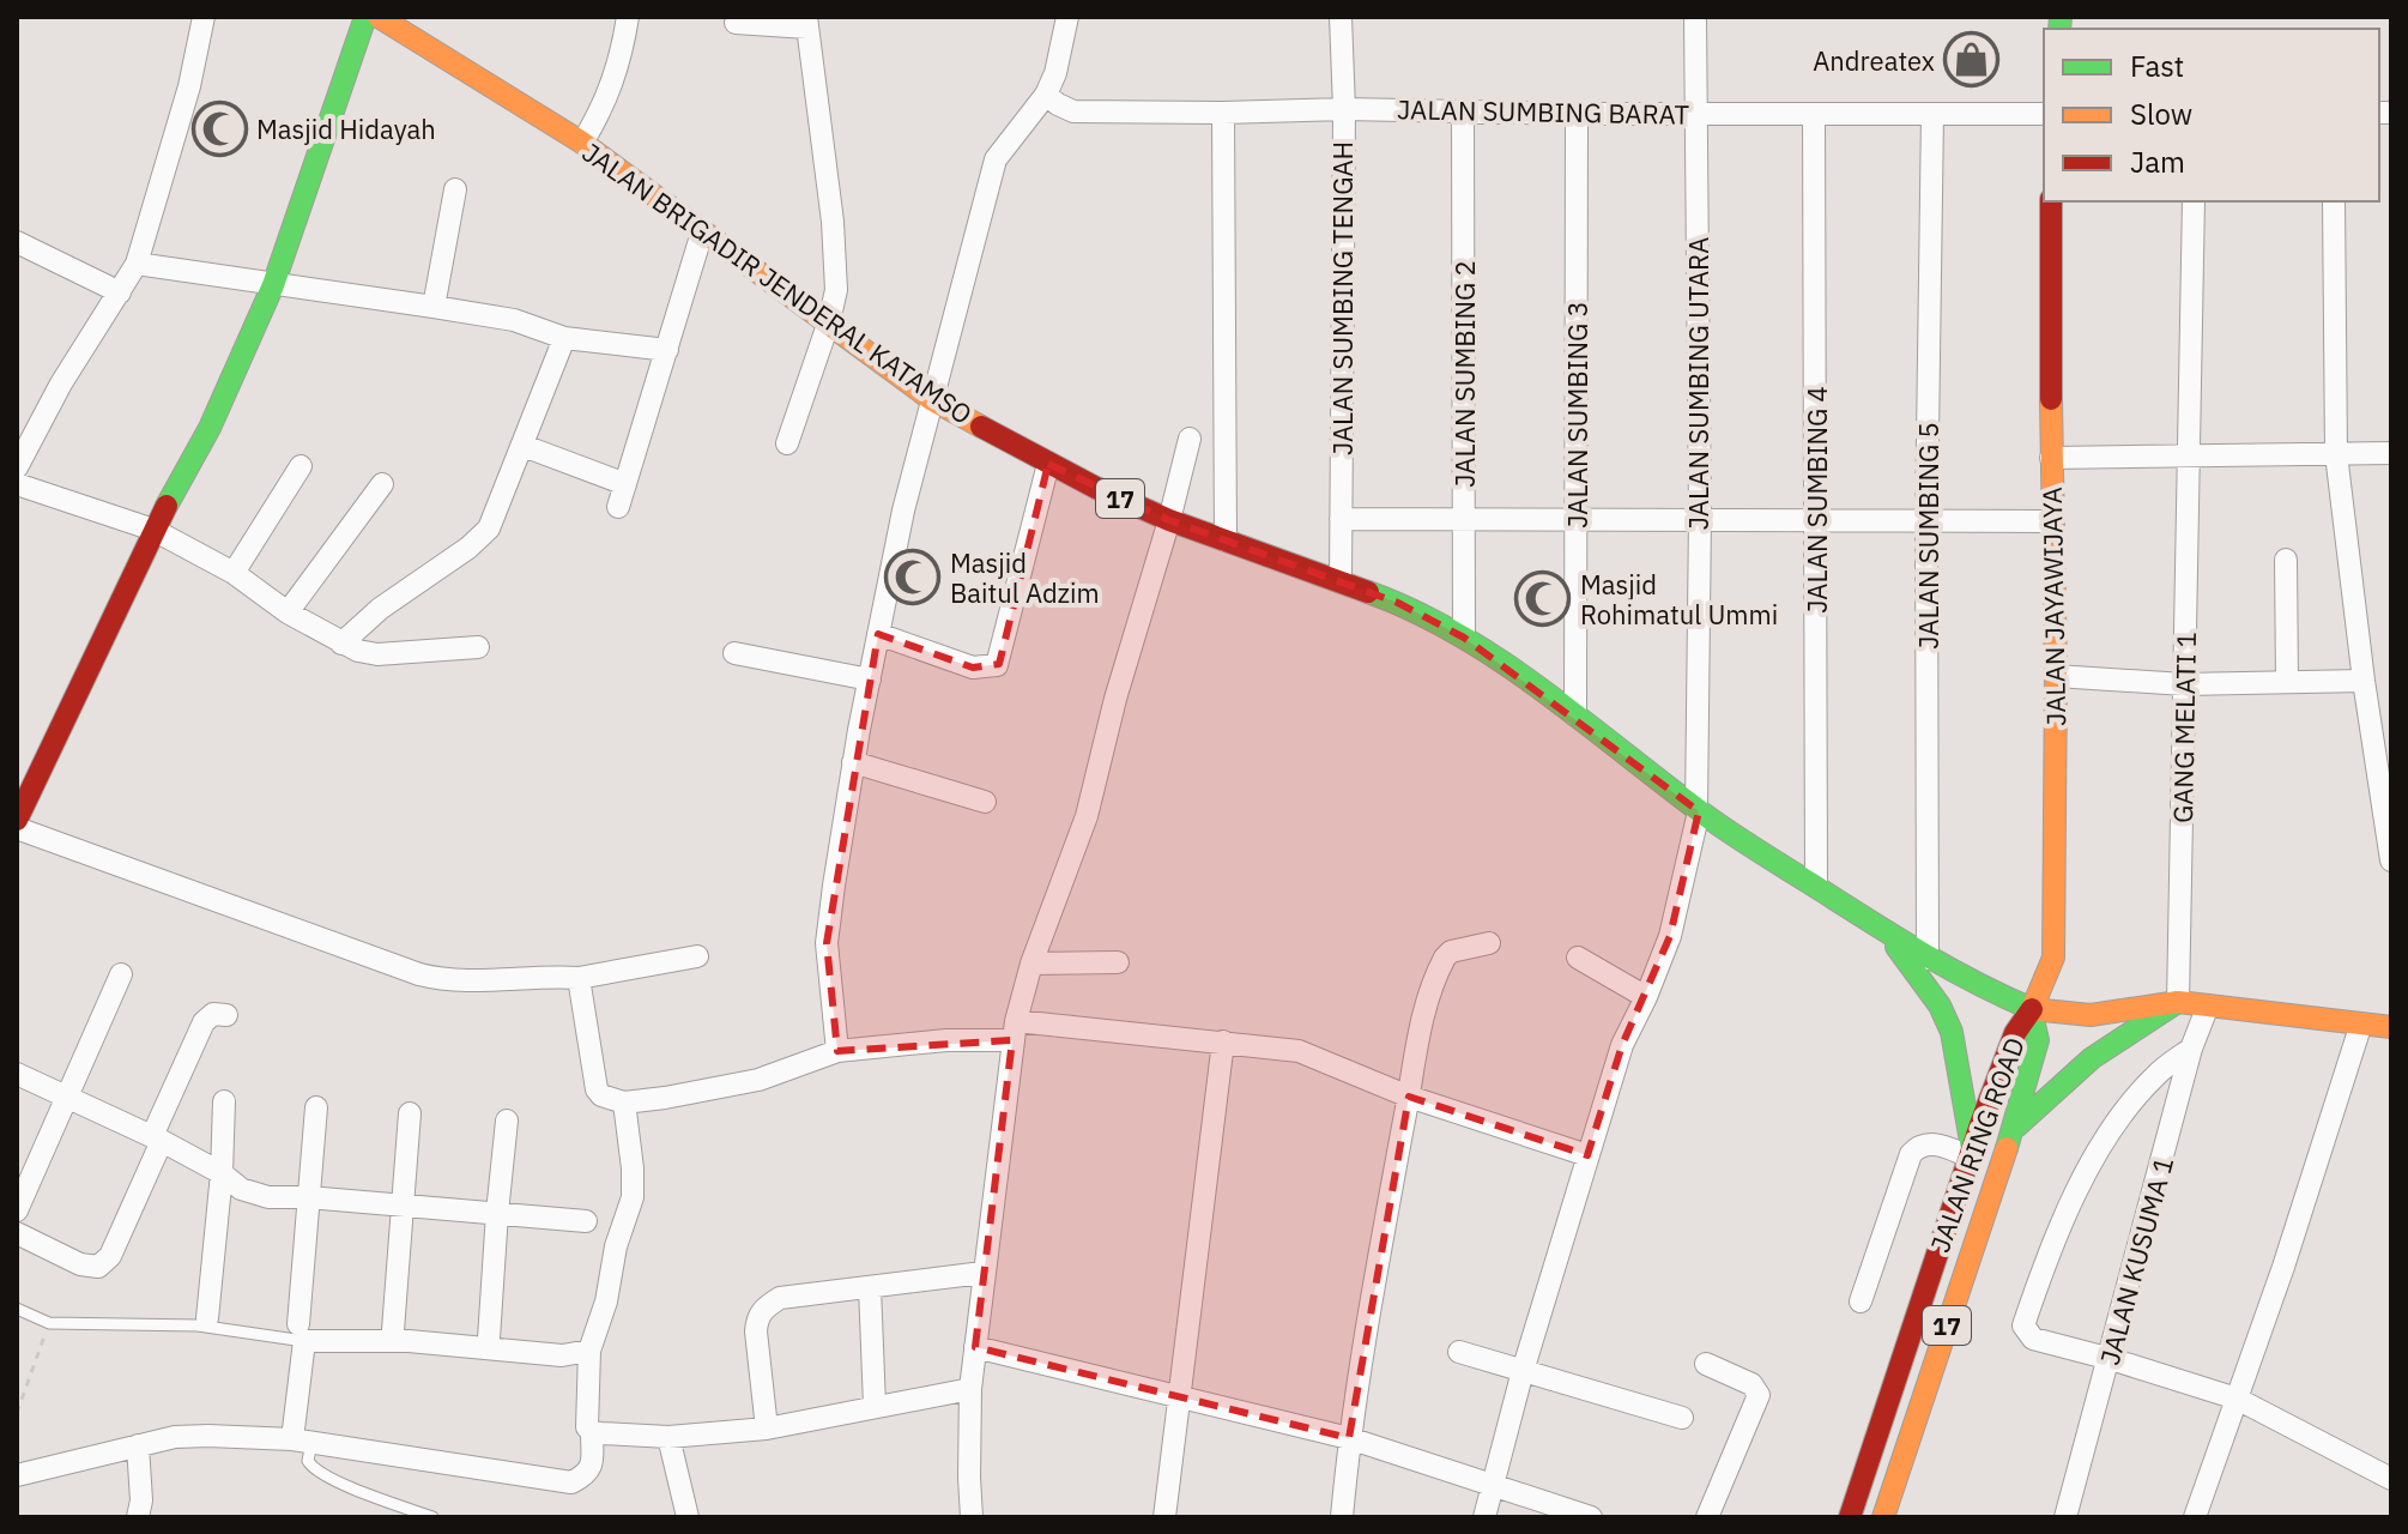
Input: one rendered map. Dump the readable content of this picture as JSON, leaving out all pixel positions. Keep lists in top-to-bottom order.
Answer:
{
  "streets": {
    "main road": [
      "JALAN BRIGADIR JENDERAL KATAMSO",
      "17",
      "JALAN JAYAWIJAYA",
      "JALAN RING ROAD"
    ],
    "street": [
      "JALAN SUMBING BARAT",
      "JALAN SUMBING TENGAH",
      "JALAN SUMBING 2",
      "JALAN SUMBING UTARA",
      "JALAN SUMBING 3",
      "JALAN SUMBING 4",
      "JALAN SUMBING 5",
      "GANG MELATI 1",
      "JALAN KUSUMA 1"
    ]
  },
  "crossings": [
    ["JALAN SUMBING BARAT", "JALAN SUMBING TENGAH"],
    ["JALAN SUMBING BARAT", "JALAN SUMBING 2"],
    ["JALAN SUMBING BARAT", "JALAN SUMBING UTARA"],
    ["JALAN SUMBING BARAT", "JALAN SUMBING 3"],
    ["JALAN SUMBING BARAT", "JALAN SUMBING 4"],
    ["JALAN SUMBING BARAT", "JALAN SUMBING 5"],
    ["JALAN BRIGADIR JENDERAL KATAMSO", "JALAN SUMBING TENGAH"],
    ["JALAN BRIGADIR JENDERAL KATAMSO", "JALAN SUMBING 2"],
    ["JALAN BRIGADIR JENDERAL KATAMSO", "JALAN SUMBING UTARA"],
    ["JALAN BRIGADIR JENDERAL KATAMSO", "JALAN SUMBING 3"],
    ["JALAN BRIGADIR JENDERAL KATAMSO", "17"],
    ["JALAN BRIGADIR JENDERAL KATAMSO", "JALAN SUMBING 4"],
    ["JALAN BRIGADIR JENDERAL KATAMSO", "JALAN SUMBING 5"],
    ["JALAN BRIGADIR JENDERAL KATAMSO", "JALAN JAYAWIJAYA"],
    ["JALAN BRIGADIR JENDERAL KATAMSO", "GANG MELATI 1"],
    ["JALAN BRIGADIR JENDERAL KATAMSO", "JALAN RING ROAD"],
    ["JALAN BRIGADIR JENDERAL KATAMSO", "JALAN KUSUMA 1"],
    ["17", "JALAN RING ROAD"],
    ["JALAN JAYAWIJAYA", "JALAN RING ROAD"]
  ],
  "places": {
    "shop": ["Andreatex"],
    "mosque": ["Masjid Hidayah", "Masjid Baitul Adzim", "Masjid Rohimatul Ummi"]
  },
  "legend": ["Fast", "Slow", "Jam"]
}
